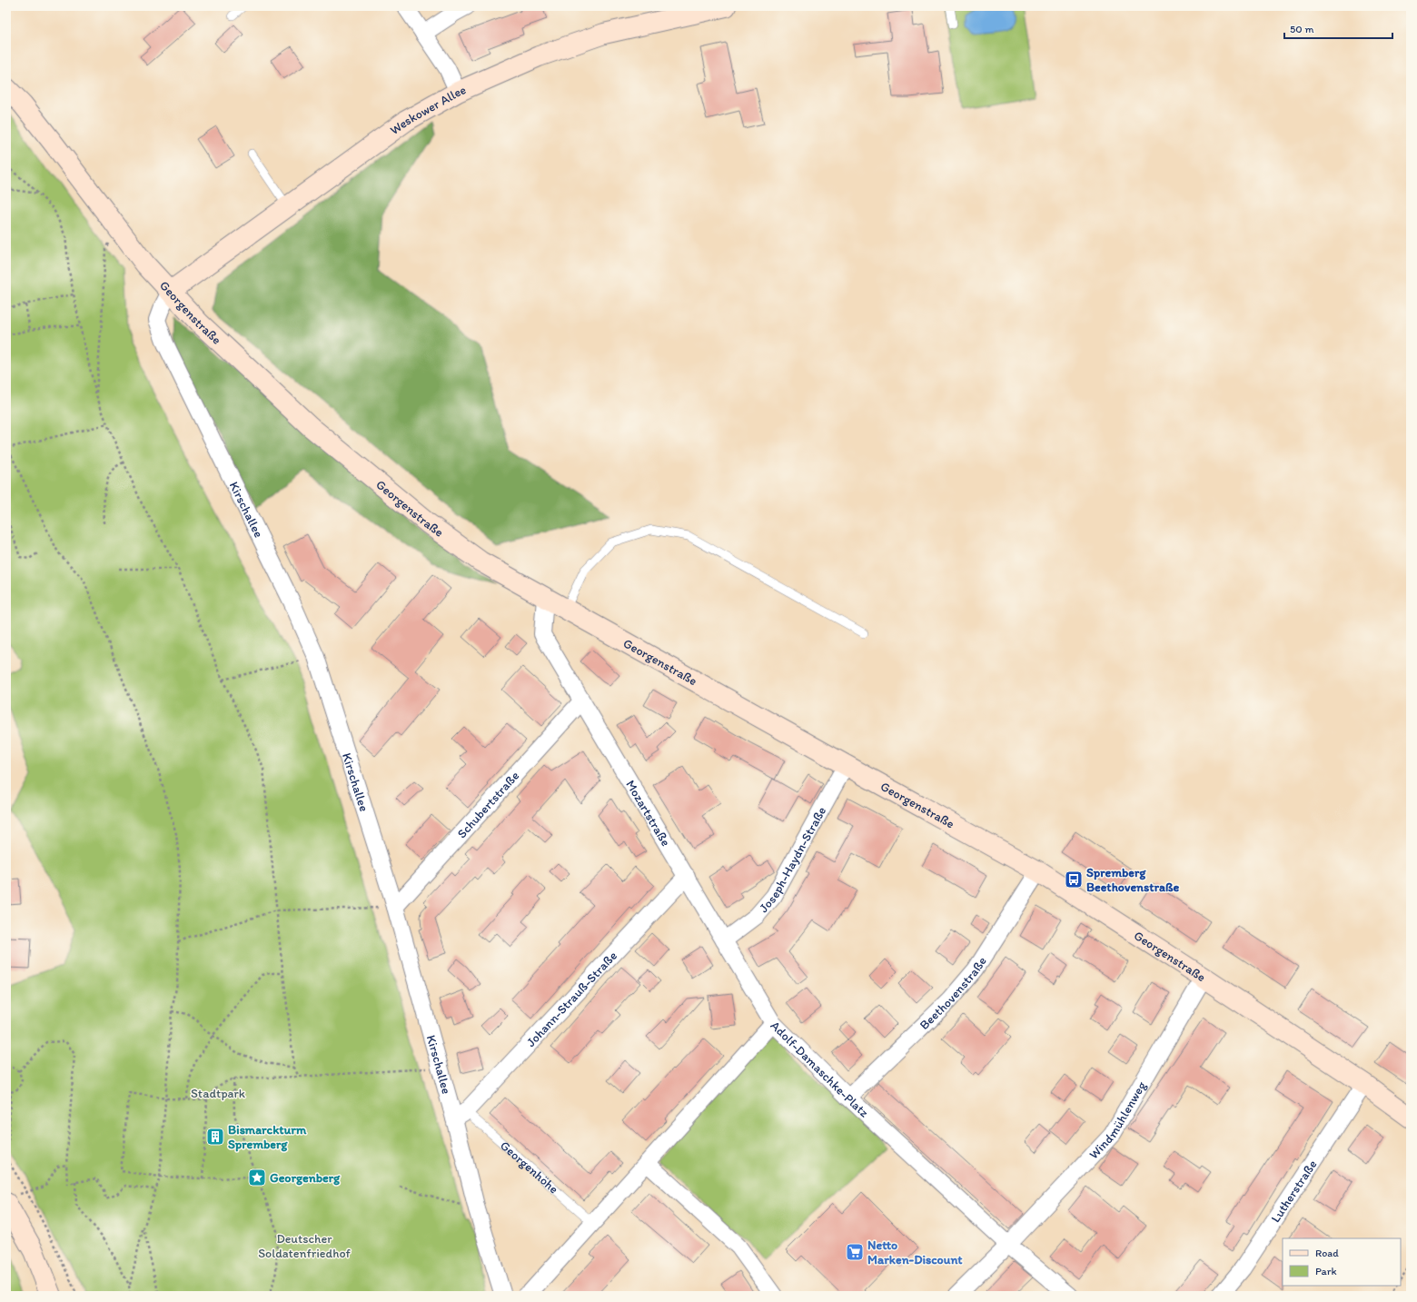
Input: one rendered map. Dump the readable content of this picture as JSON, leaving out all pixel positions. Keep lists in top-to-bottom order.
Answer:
{
  "streets": {
    "main road": ["Weskower Allee", "Georgenstraße"],
    "street": [
      "Kirschallee",
      "Schubertstraße",
      "Mozartstraße",
      "Joseph-Haydn-Straße",
      "Beethovenstraße",
      "Johann-Strauß-Straße",
      "Adolf-Damaschke-Platz",
      "Windmühlenweg",
      "Lutherstraße"
    ],
    "lane": ["Georgenhöhe"]
  },
  "crossings": [
    ["Weskower Allee", "Georgenstraße"],
    ["Weskower Allee", "Kirschallee"],
    ["Georgenstraße", "Kirschallee"],
    ["Georgenstraße", "Mozartstraße"],
    ["Georgenstraße", "Joseph-Haydn-Straße"],
    ["Georgenstraße", "Beethovenstraße"],
    ["Georgenstraße", "Windmühlenweg"],
    ["Georgenstraße", "Lutherstraße"],
    ["Kirschallee", "Schubertstraße"],
    ["Kirschallee", "Johann-Strauß-Straße"],
    ["Kirschallee", "Georgenhöhe"],
    ["Schubertstraße", "Mozartstraße"],
    ["Mozartstraße", "Joseph-Haydn-Straße"],
    ["Mozartstraße", "Johann-Strauß-Straße"],
    ["Mozartstraße", "Adolf-Damaschke-Platz"],
    ["Beethovenstraße", "Adolf-Damaschke-Platz"],
    ["Johann-Strauß-Straße", "Georgenhöhe"],
    ["Adolf-Damaschke-Platz", "Windmühlenweg"]
  ],
  "parks": ["Stadtpark", "Deutscher Soldatenfriedhof"],
  "places": {
    "bus stop": ["Spremberg Beethovenstraße"],
    "building": ["Bismarckturm Spremberg"],
    "place": ["Georgenberg"],
    "supermarket": ["Netto Marken-Discount"]
  },
  "legend": ["Road", "Park"],
  "scale_bar": "50 m"
}
